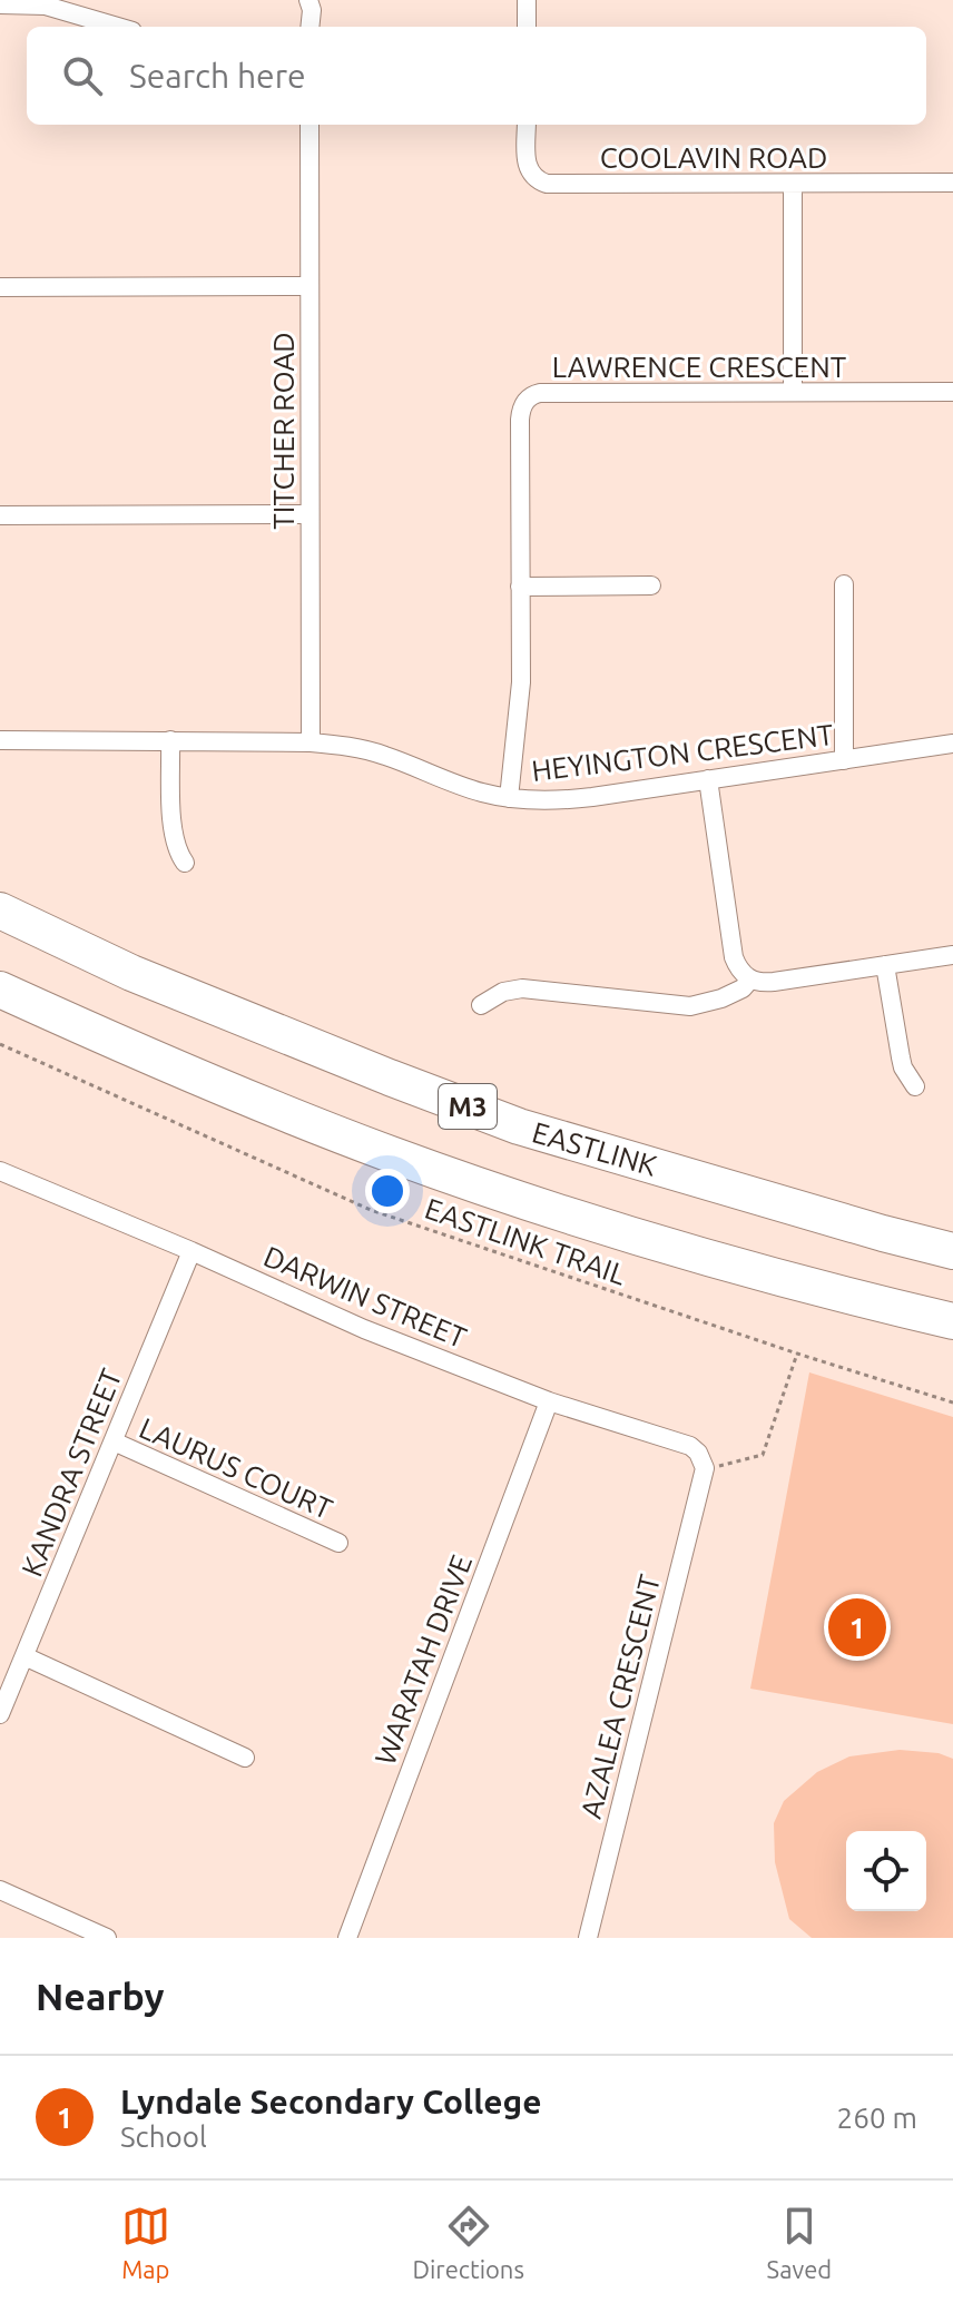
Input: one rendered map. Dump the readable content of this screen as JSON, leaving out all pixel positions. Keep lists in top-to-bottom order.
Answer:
{
  "streets": {
    "highway": ["M3", "EASTLINK"],
    "street": [
      "COOLAVIN ROAD",
      "LAWRENCE CRESCENT",
      "TITCHER ROAD",
      "HEYINGTON CRESCENT",
      "DARWIN STREET",
      "LAURUS COURT",
      "KANDRA STREET",
      "WARATAH DRIVE",
      "AZALEA CRESCENT"
    ],
    "path": ["EASTLINK TRAIL"]
  },
  "crossings": [
    ["LAWRENCE CRESCENT", "HEYINGTON CRESCENT"],
    ["TITCHER ROAD", "HEYINGTON CRESCENT"],
    ["DARWIN STREET", "KANDRA STREET"],
    ["DARWIN STREET", "WARATAH DRIVE"],
    ["DARWIN STREET", "AZALEA CRESCENT"],
    ["LAURUS COURT", "KANDRA STREET"]
  ],
  "page": {
    "search": "Search here",
    "pins": "1",
    "heading": "Nearby",
    "list": [
      {
        "mark": "1",
        "name": "Lyndale Secondary College",
        "note": "School",
        "value": "260 m"
      }
    ],
    "nav": ["Map", "Directions", "Saved"]
  }
}
